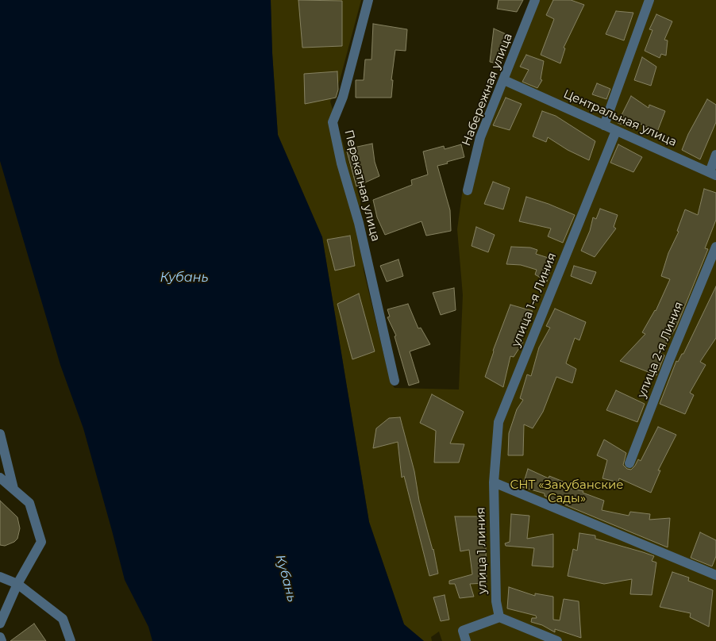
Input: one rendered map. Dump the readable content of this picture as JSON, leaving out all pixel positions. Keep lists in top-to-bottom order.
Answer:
{
  "streets": {
    "street": [
      "Набережная улица",
      "Центральная улица",
      "Перекатная улица",
      "улица 1-я Линия",
      "улица 2-я Линия",
      "улица 1 линия"
    ]
  },
  "crossings": [
    ["Набережная улица", "Центральная улица"],
    ["Центральная улица", "улица 1-я Линия"],
    ["улица 1-я Линия", "улица 1 линия"]
  ],
  "water": ["Кубань"],
  "parks": ["СНТ «Закубанские Сады»"]
}
